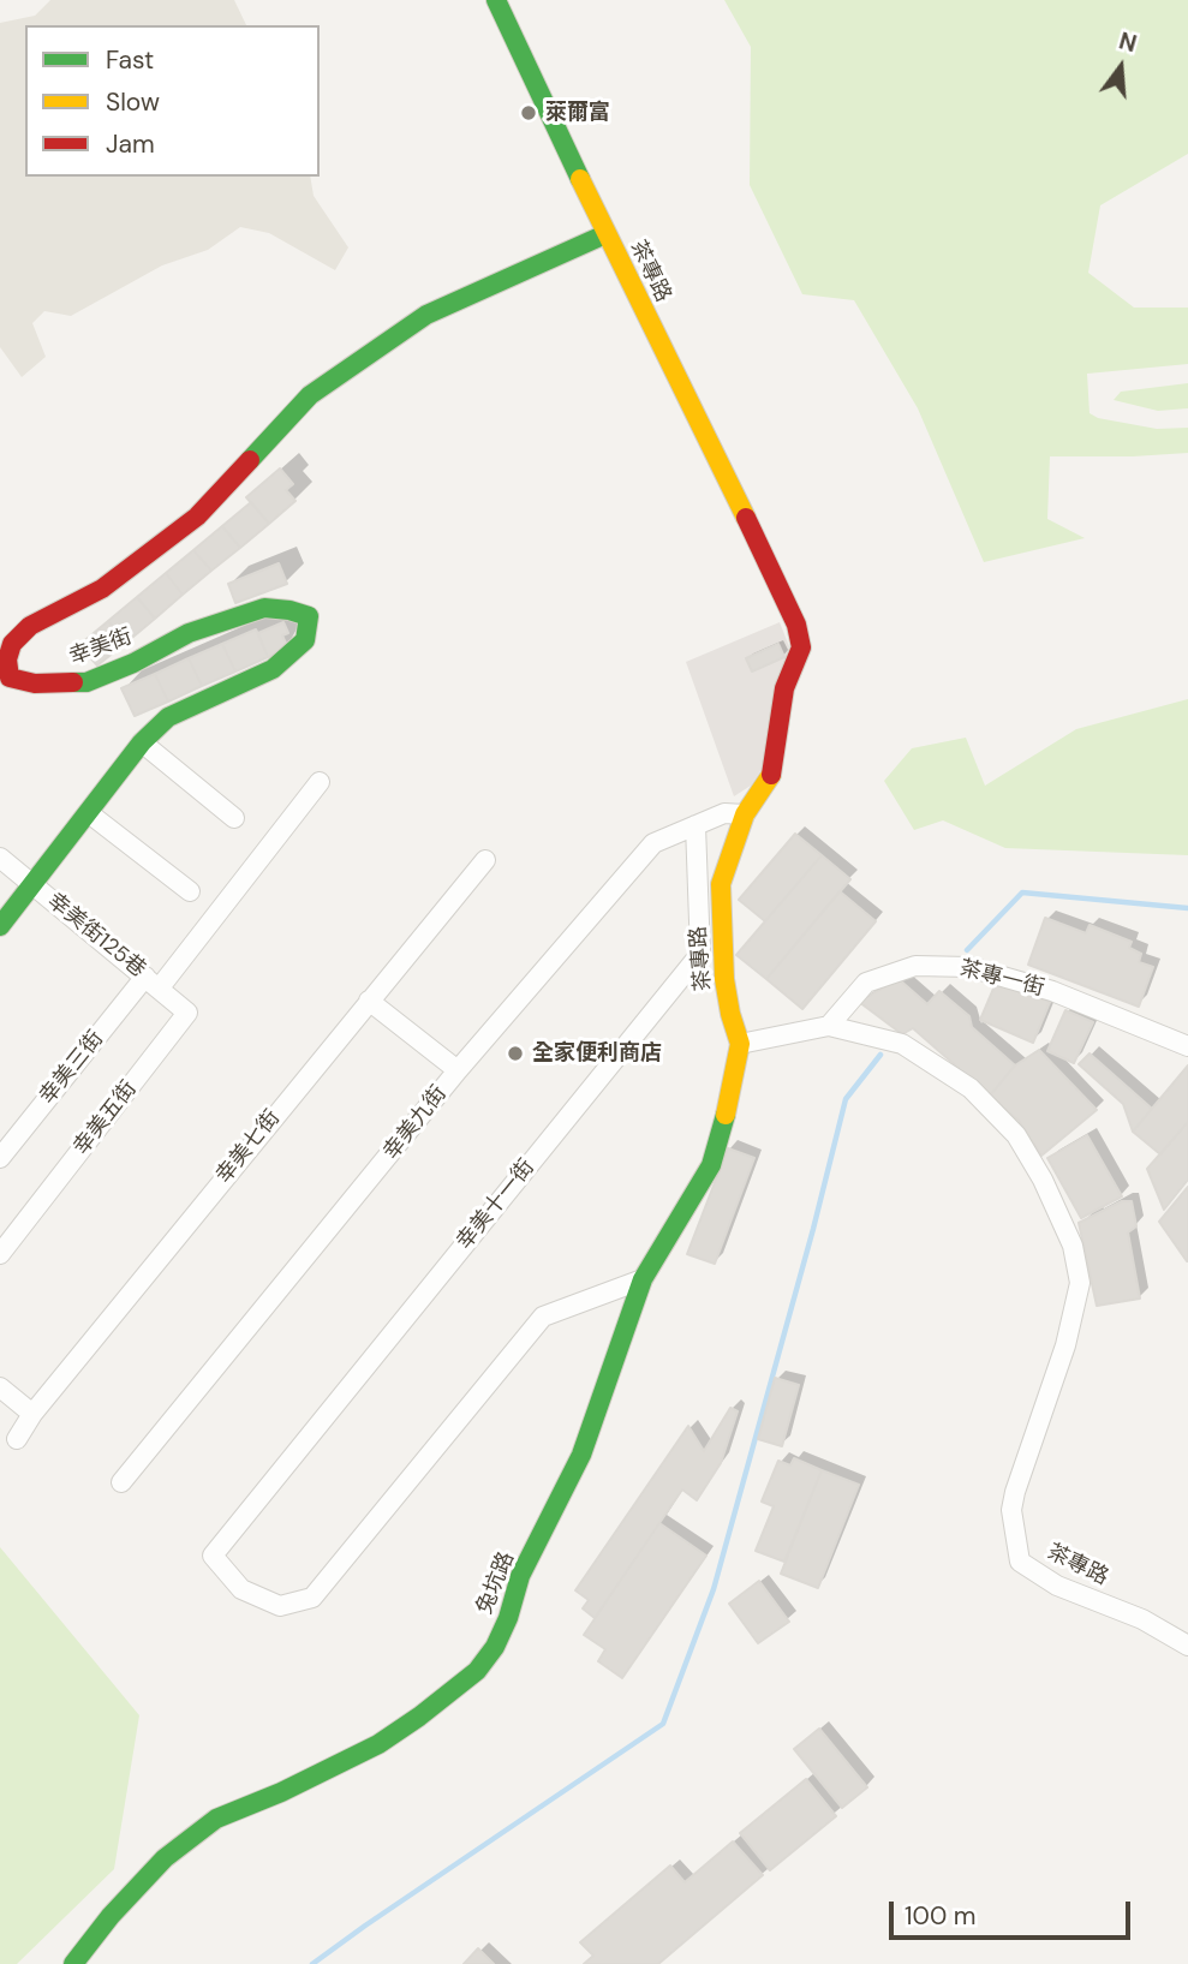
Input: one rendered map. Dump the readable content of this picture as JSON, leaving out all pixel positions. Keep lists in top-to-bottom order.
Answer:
{
  "streets": {
    "street": [
      "茶專路",
      "幸美街",
      "幸美街125巷",
      "茶專一街",
      "幸美三街",
      "幸美五街",
      "幸美九街",
      "幸美七街",
      "幸美十一街",
      "兔坑路"
    ]
  },
  "crossings": [
    ["茶專路", "幸美街"],
    ["茶專路", "茶專一街"],
    ["茶專路", "幸美九街"],
    ["茶專路", "兔坑路"],
    ["幸美街", "幸美街125巷"],
    ["幸美街125巷", "幸美三街"],
    ["幸美街125巷", "幸美五街"],
    ["幸美三街", "幸美五街"],
    ["幸美九街", "幸美十一街"],
    ["幸美十一街", "兔坑路"]
  ],
  "places": ["萊爾富", "全家便利商店"],
  "legend": ["Fast", "Slow", "Jam"],
  "scale_bar": "100 m",
  "north": "top"
}
